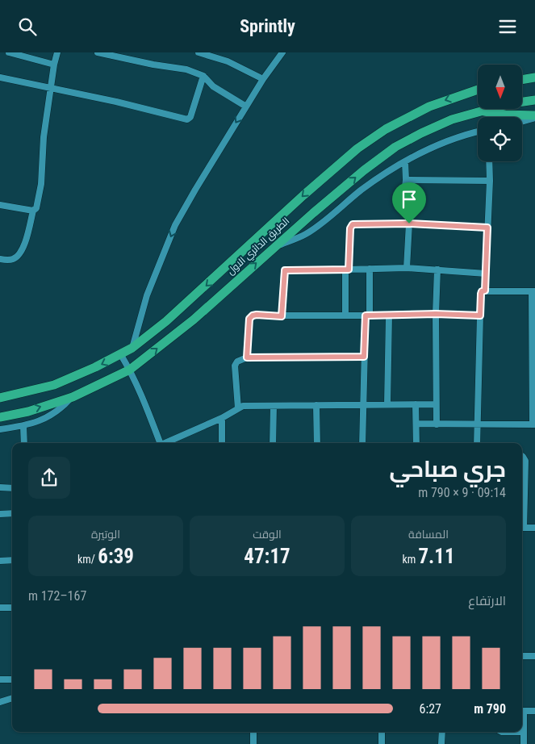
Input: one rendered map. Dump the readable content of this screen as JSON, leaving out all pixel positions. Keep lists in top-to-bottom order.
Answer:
{
  "streets": {
    "main road": ["الطريق الدائري الاول"]
  },
  "north": "bottom",
  "page": {
    "header": "Sprintly",
    "heading": ["جري صباحي", "09:14 · 9 × 790 m"],
    "stats": [
      ["المسافة", "7.11 km"],
      ["الوقت", "47:17"],
      ["الوتيرة", "6:39 /km"]
    ],
    "chart": ["الارتفاع", "167–172 m"],
    "list": [
      {
        "name": "790 m",
        "note": "6:27"
      }
    ]
  }
}
